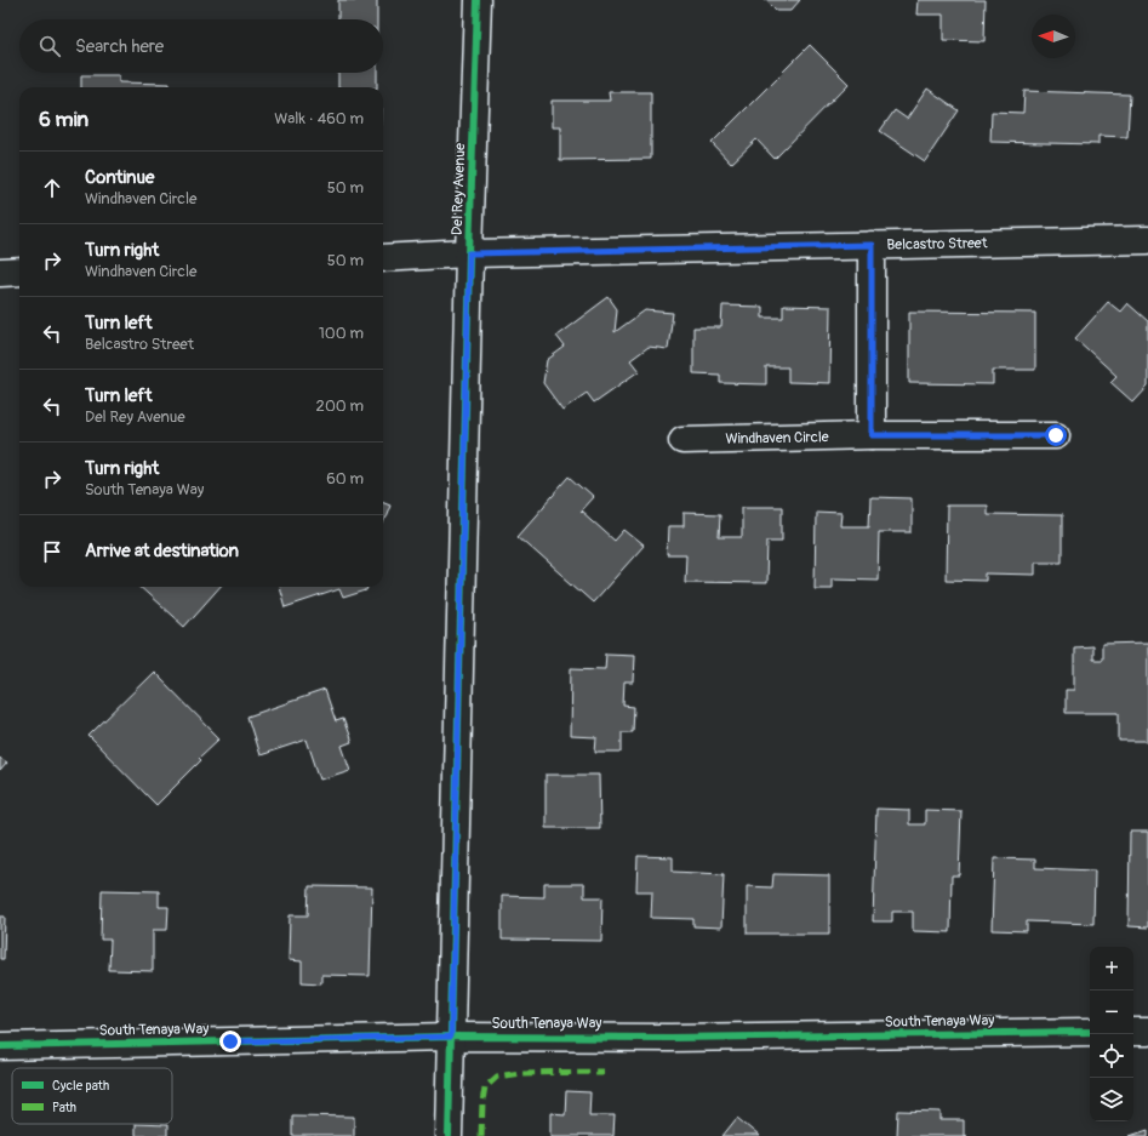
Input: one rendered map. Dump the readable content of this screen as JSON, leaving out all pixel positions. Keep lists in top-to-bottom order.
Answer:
{
  "streets": {
    "street": [
      "Del Rey Avenue",
      "Belcastro Street",
      "Windhaven Circle",
      "South Tenaya Way"
    ]
  },
  "crossings": [
    ["Del Rey Avenue", "Belcastro Street"],
    ["Del Rey Avenue", "South Tenaya Way"]
  ],
  "legend": ["Cycle path", "Path"],
  "north": "left",
  "page": {
    "search": "Search here",
    "heading": ["6 min", "Walk · 460 m"],
    "list": [
      ["Continue", "Windhaven Circle", "50 m"],
      ["Turn right", "Windhaven Circle", "50 m"],
      ["Turn left", "Belcastro Street", "100 m"],
      ["Turn left", "Del Rey Avenue", "200 m"],
      ["Turn right", "South Tenaya Way", "60 m"],
      "Arrive at destination"
    ],
    "map_buttons": ["+", "−"]
  }
}
